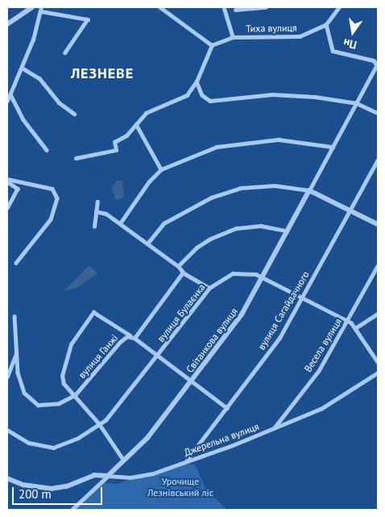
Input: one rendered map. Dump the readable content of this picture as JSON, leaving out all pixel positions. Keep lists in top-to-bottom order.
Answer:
{
  "streets": {
    "street": [
      "Тиха вулиця",
      "вулиця Сагайдачного",
      "вулиця Булаєнка",
      "Світанкова вулиця",
      "Весела вулиця",
      "вулиця Ганжі",
      "Джерельна вулиця"
    ]
  },
  "crossings": [
    ["вулиця Сагайдачного", "вулиця Булаєнка"],
    ["вулиця Сагайдачного", "Джерельна вулиця"],
    ["вулиця Булаєнка", "Світанкова вулиця"],
    ["вулиця Булаєнка", "Весела вулиця"],
    ["Світанкова вулиця", "Джерельна вулиця"],
    ["Весела вулиця", "Джерельна вулиця"]
  ],
  "districts": ["ЛЕЗНЕВЕ"],
  "parks": ["Урочище Лезнівський ліс"],
  "scale_bar": "200 m",
  "north": "bottom"
}
